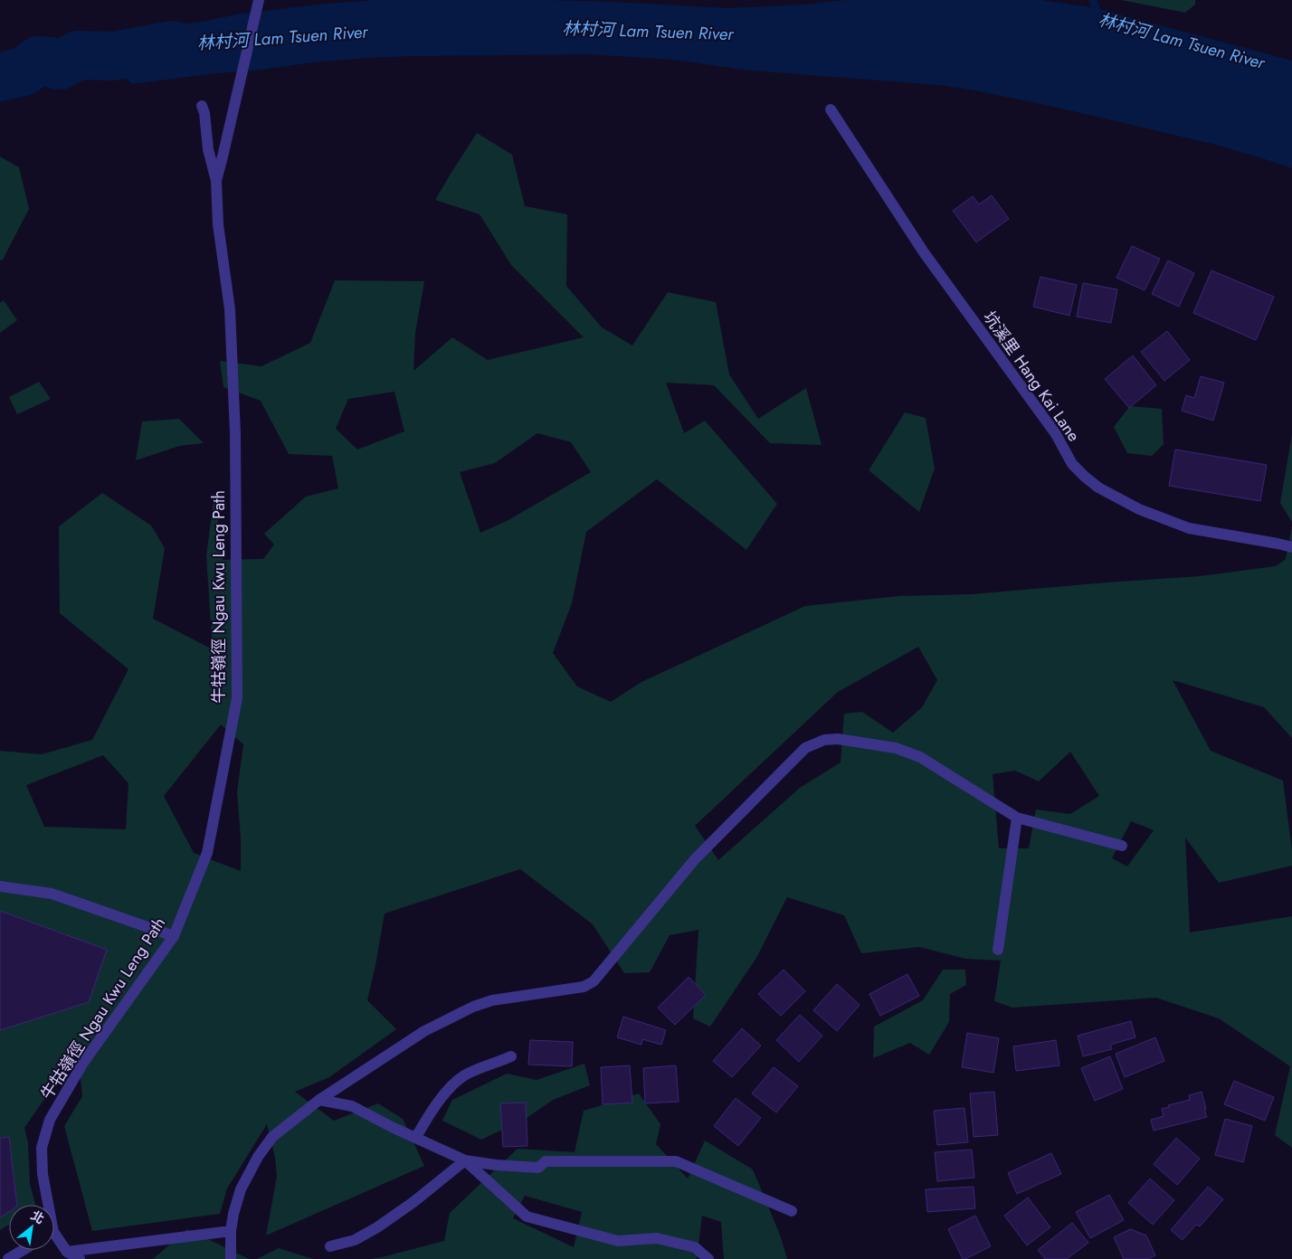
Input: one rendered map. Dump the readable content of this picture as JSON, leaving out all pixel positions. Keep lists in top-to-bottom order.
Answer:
{
  "streets": {
    "street": ["坑溪里 Hang Kai Lane", "牛牯嶺徑 Ngau Kwu Leng Path"]
  },
  "water": ["林村河 Lam Tsuen River"],
  "north": "top right"
}
